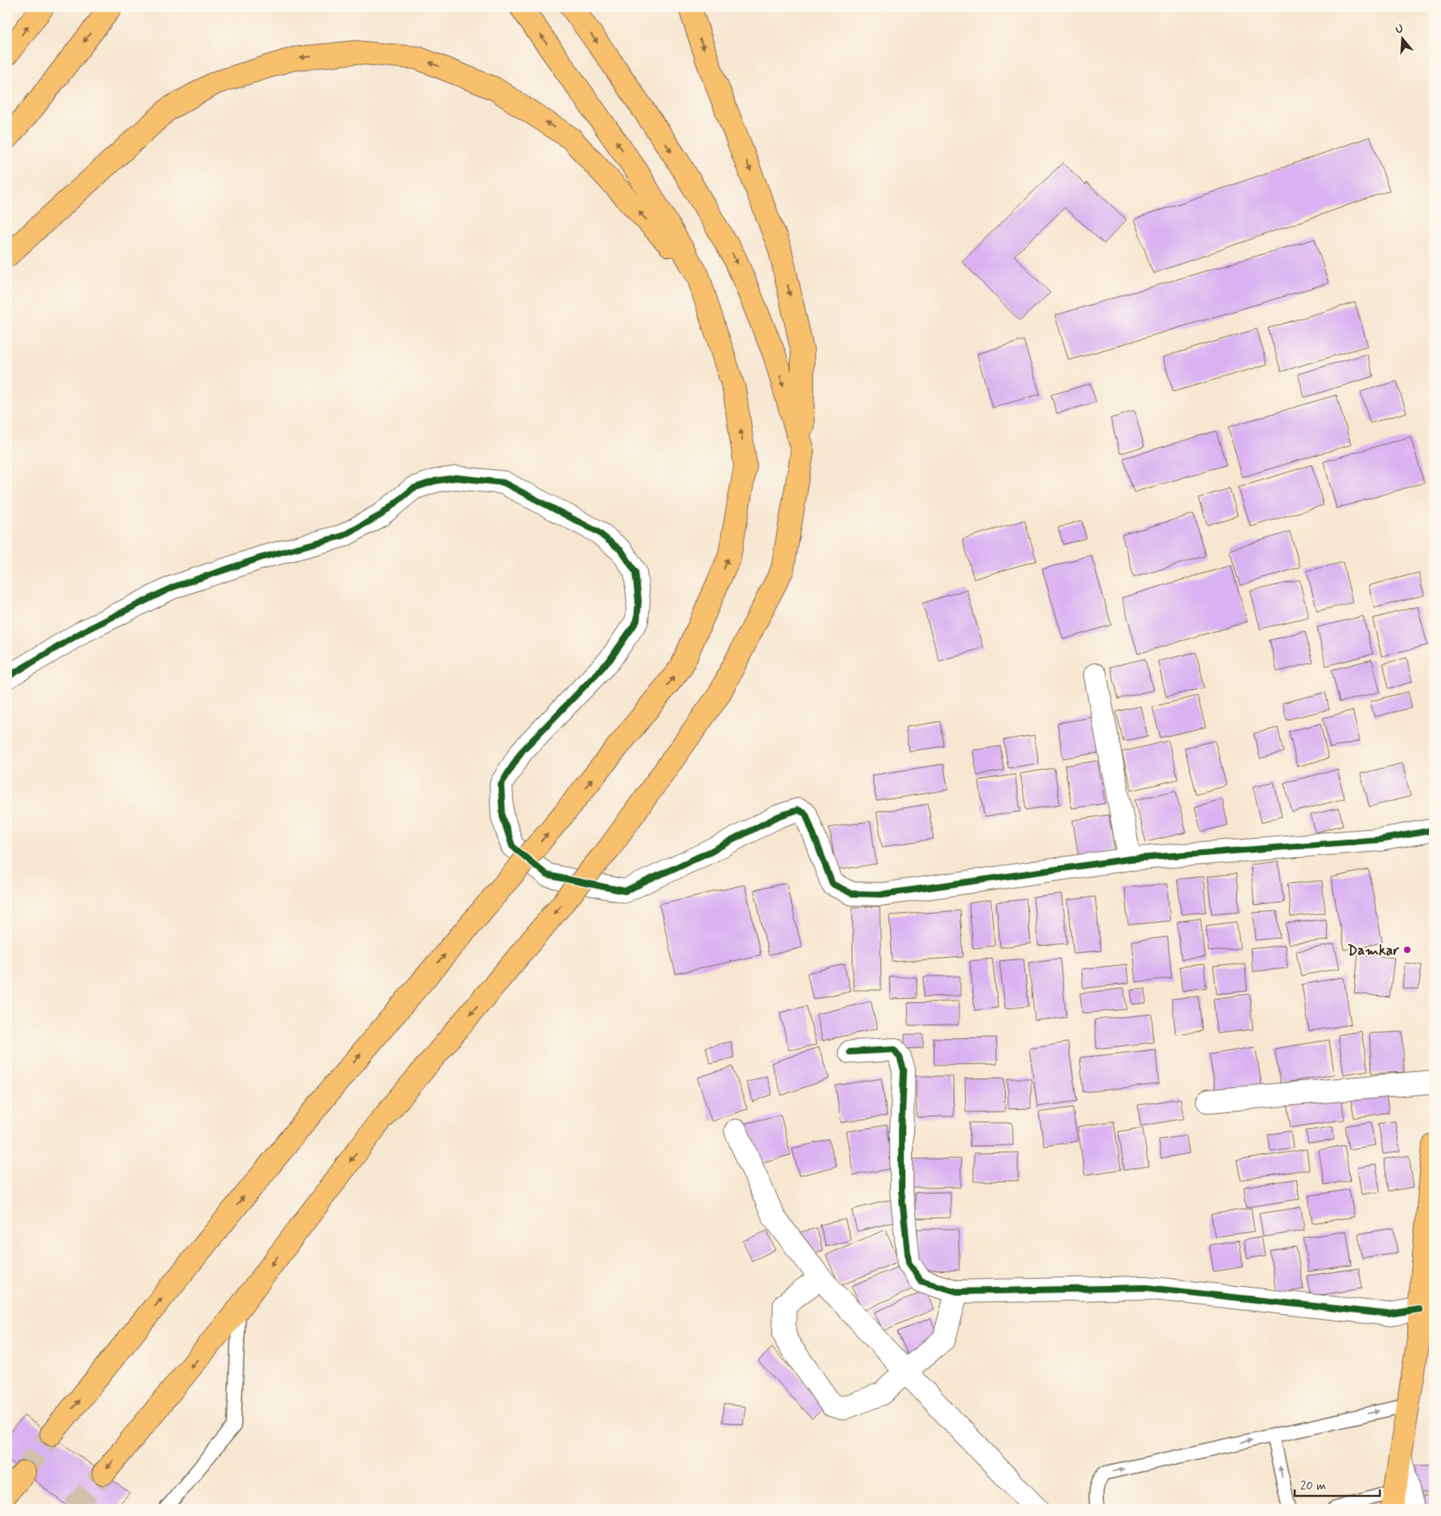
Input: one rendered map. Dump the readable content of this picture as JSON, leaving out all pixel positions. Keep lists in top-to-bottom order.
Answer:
{
  "places": ["Damkar"],
  "scale_bar": "20 m",
  "north": "top"
}
